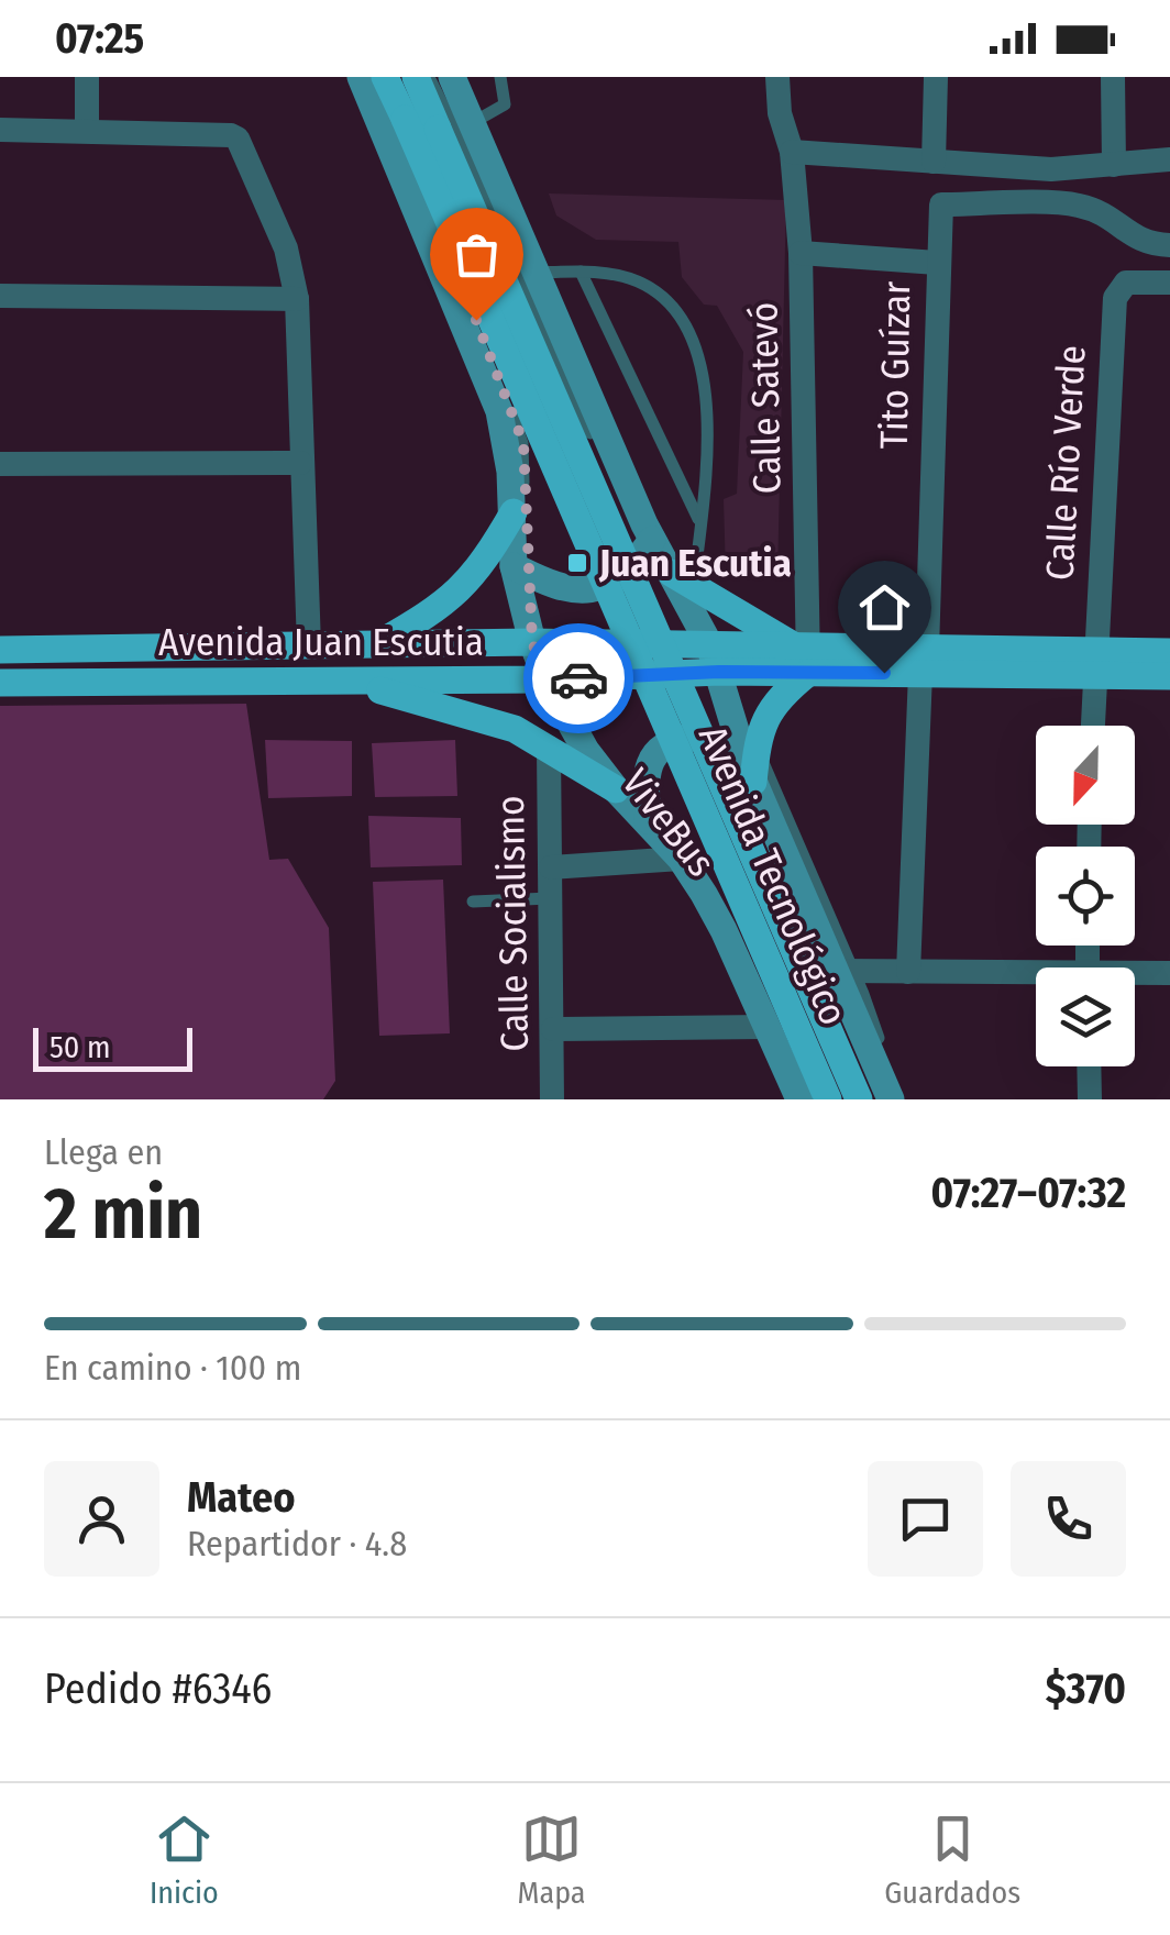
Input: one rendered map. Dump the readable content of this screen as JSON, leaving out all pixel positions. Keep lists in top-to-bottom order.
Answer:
{
  "streets": {
    "main road": ["Avenida Juan Escutia", "Avenida Tecnológico"],
    "street": [
      "Tito Guízar",
      "Calle Satevó",
      "Calle Río Verde",
      "Calle Socialismo"
    ],
    "lane": ["ViveBus"]
  },
  "crossings": [
    ["Tito Guízar", "Calle Satevó"],
    ["Tito Guízar", "Avenida Juan Escutia"],
    ["Calle Satevó", "Avenida Juan Escutia"],
    ["Calle Río Verde", "Avenida Juan Escutia"]
  ],
  "places": {
    "transit": ["Juan Escutia"]
  },
  "scale_bar": "50 m",
  "north": "bottom",
  "page": {
    "status": "07:25",
    "scale": "50 m",
    "heading": ["2 min", "Llega en", "07:27–07:32"],
    "panel": [
      "Mateo",
      "Repartidor · 4.8",
      "Pedido #6346",
      "$370"
    ],
    "bar": "En camino · 100 m",
    "tabs": ["Inicio", "Mapa", "Guardados"]
  }
}
